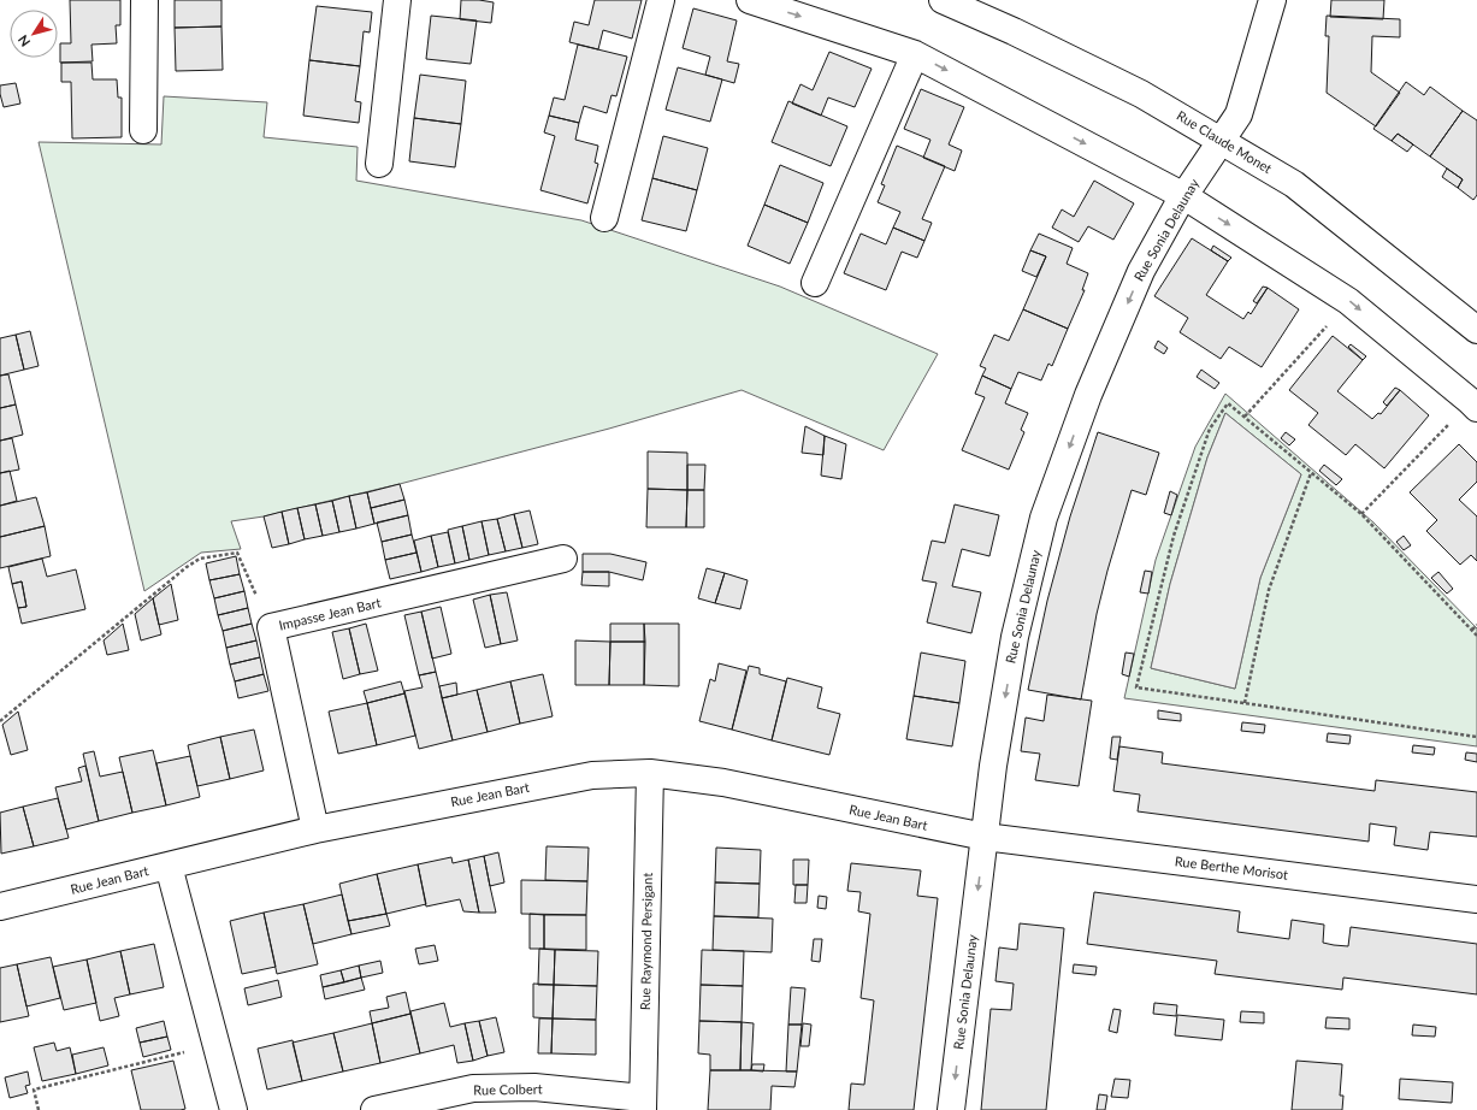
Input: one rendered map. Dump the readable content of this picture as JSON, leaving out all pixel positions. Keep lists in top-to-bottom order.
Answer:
{
  "streets": {
    "street": [
      "Rue Claude Monet",
      "Rue Sonia Delaunay",
      "Impasse Jean Bart",
      "Rue Jean Bart",
      "Rue Berthe Morisot",
      "Rue Raymond Persigant",
      "Rue Colbert"
    ]
  },
  "crossings": [
    ["Rue Claude Monet", "Rue Sonia Delaunay"],
    ["Rue Sonia Delaunay", "Rue Jean Bart"],
    ["Rue Sonia Delaunay", "Rue Berthe Morisot"],
    ["Impasse Jean Bart", "Rue Jean Bart"],
    ["Rue Jean Bart", "Rue Berthe Morisot"],
    ["Rue Jean Bart", "Rue Raymond Persigant"],
    ["Rue Raymond Persigant", "Rue Colbert"]
  ],
  "one_way": ["Rue Sonia Delaunay"],
  "north": "bottom left"
}
